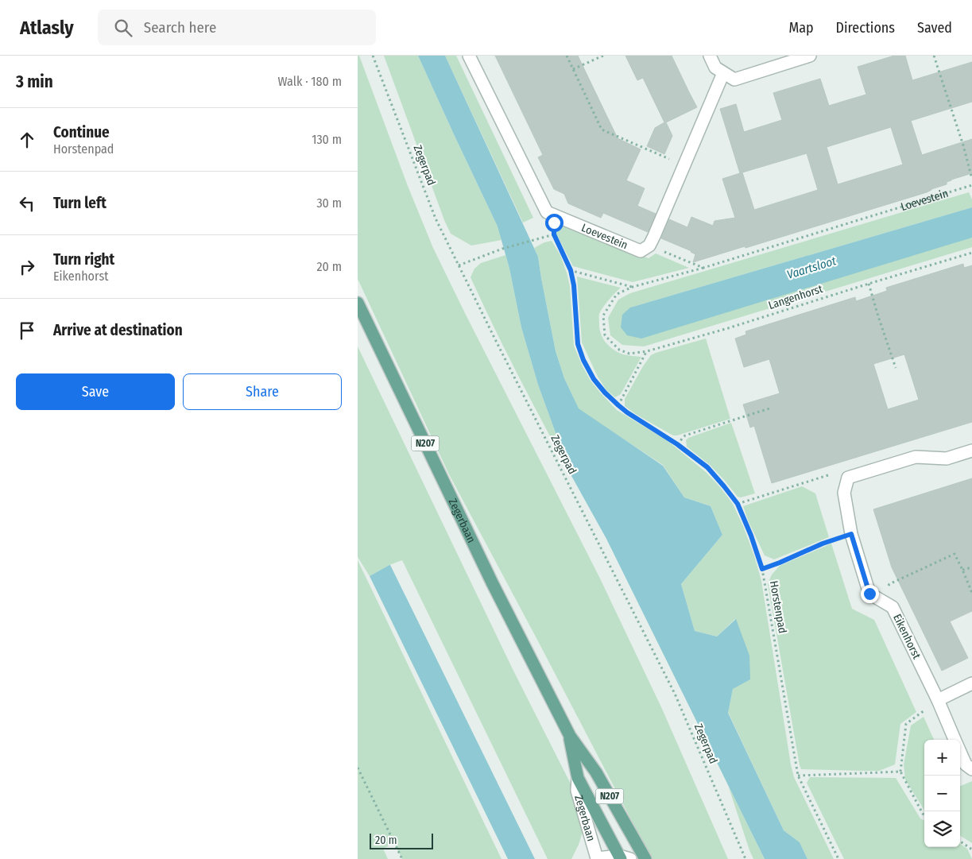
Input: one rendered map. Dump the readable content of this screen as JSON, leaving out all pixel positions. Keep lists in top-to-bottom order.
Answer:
{
  "streets": {
    "main road": ["N207", "Zegerbaan"],
    "street": ["Loevestein", "Eikenhorst"],
    "path": ["Zegerpad", "Langenhorst", "Horstenpad"]
  },
  "crossings": [
    ["Loevestein", "Langenhorst"],
    ["Loevestein", "Horstenpad"]
  ],
  "water": ["Vaartsloot"],
  "scale_bar": "20 m",
  "page": {
    "header": "Atlasly",
    "search": "Search here",
    "nav": ["Map", "Directions", "Saved"],
    "heading": ["3 min", "Walk · 180 m"],
    "list": [
      ["Continue", "Horstenpad", "130 m"],
      ["Turn left", "30 m"],
      ["Turn right", "Eikenhorst", "20 m"],
      "Arrive at destination"
    ],
    "buttons": ["Save", "Share"],
    "map_buttons": ["+", "−"],
    "scale": "20 m"
  }
}
